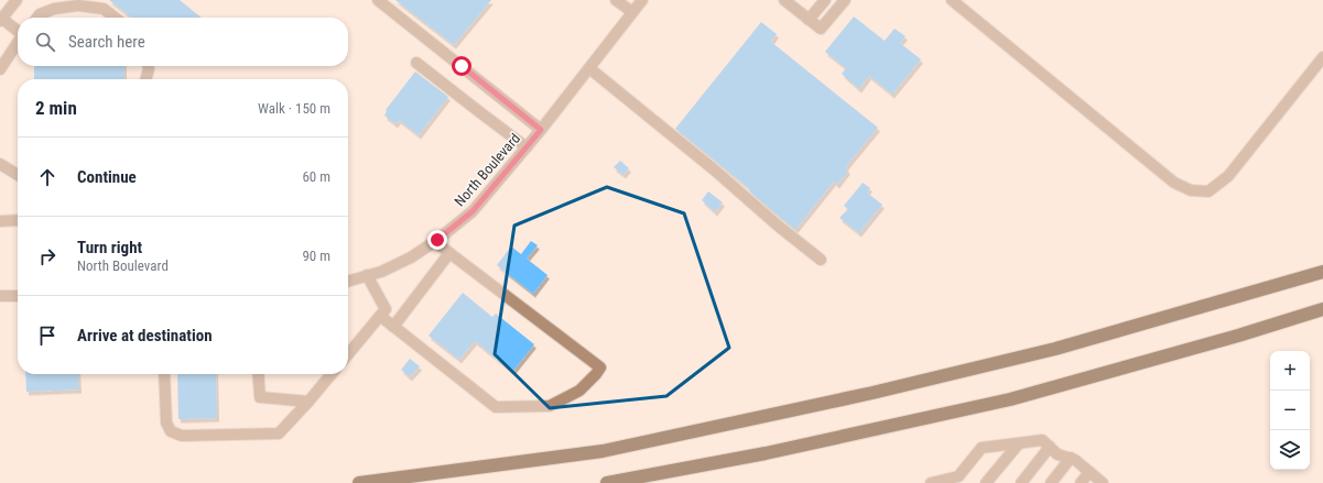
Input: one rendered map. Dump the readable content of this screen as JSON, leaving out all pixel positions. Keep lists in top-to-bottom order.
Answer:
{
  "streets": {
    "street": ["North Boulevard"]
  },
  "page": {
    "search": "Search here",
    "heading": ["2 min", "Walk · 150 m"],
    "list": [
      ["Continue", "60 m"],
      ["Turn right", "North Boulevard", "90 m"],
      "Arrive at destination"
    ],
    "map_buttons": ["+", "−"]
  }
}
